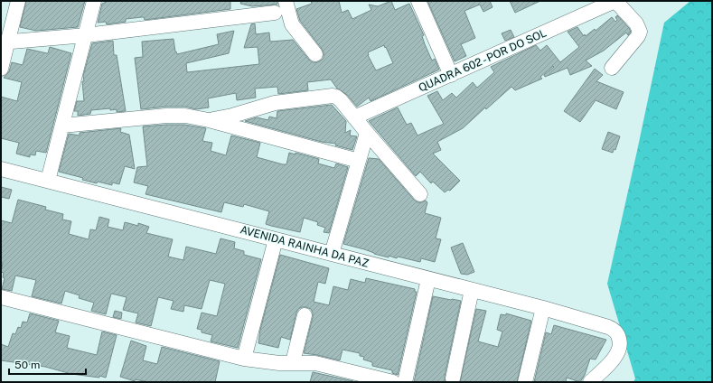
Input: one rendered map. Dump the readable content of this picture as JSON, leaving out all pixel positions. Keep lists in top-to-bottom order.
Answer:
{
  "streets": {
    "street": ["QUADRA 602 - POR DO SOL", "AVENIDA RAINHA DA PAZ"]
  },
  "scale_bar": "50 m"
}
